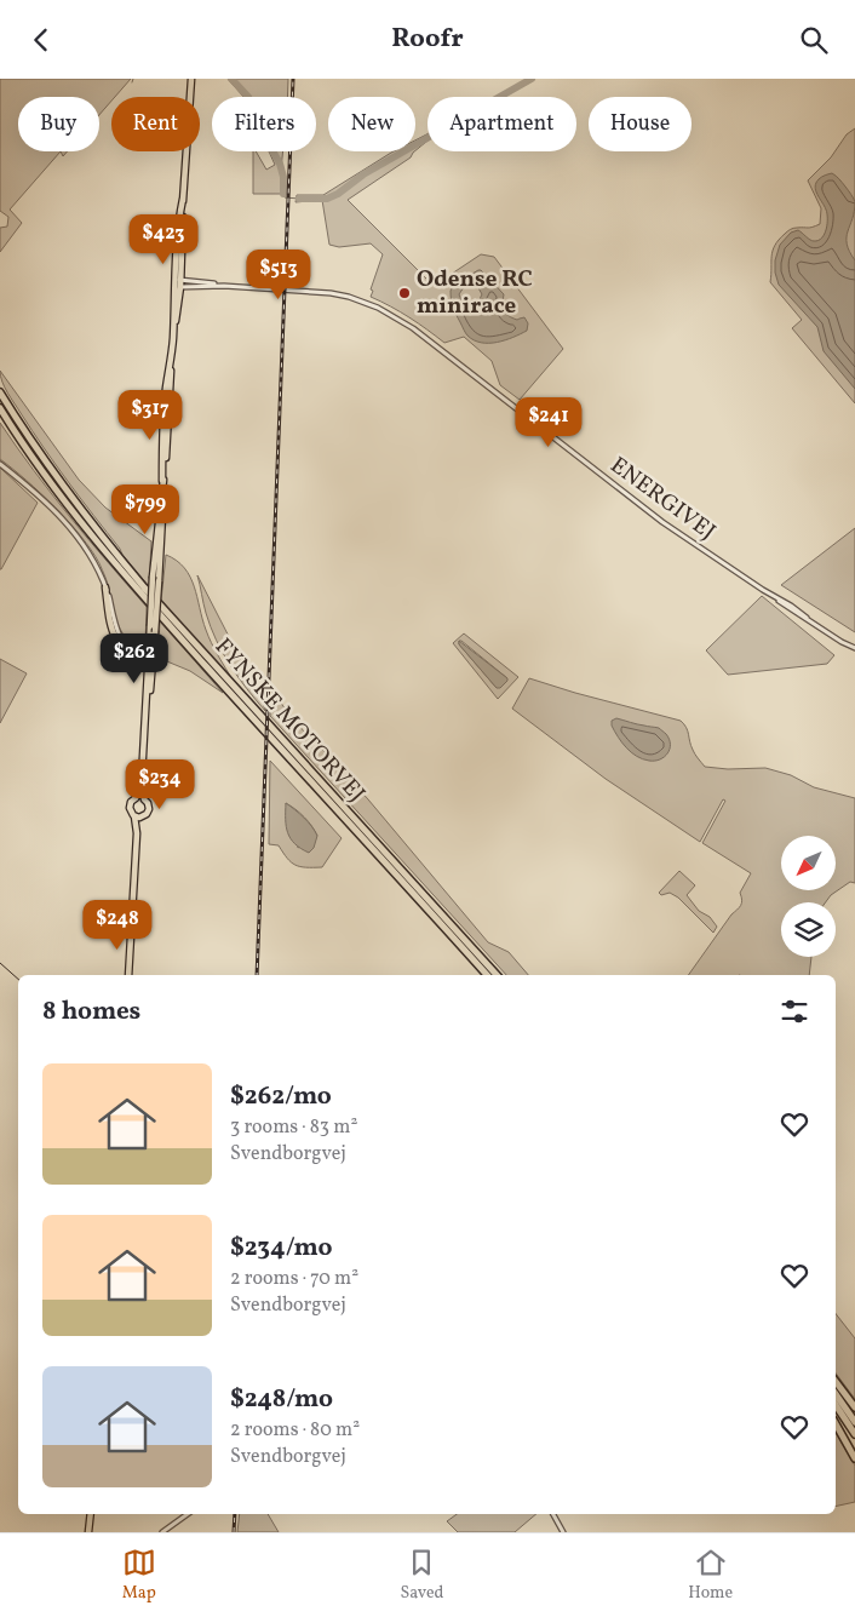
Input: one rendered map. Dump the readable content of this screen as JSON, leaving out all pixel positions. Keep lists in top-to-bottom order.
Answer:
{
  "streets": {
    "highway": ["FYNSKE MOTORVEJ"],
    "street": ["ENERGIVEJ"]
  },
  "places": ["Odense RC minirace"],
  "north": "bottom left",
  "page": {
    "header": "Roofr",
    "chip": [
      "Buy",
      "Rent",
      "Filters",
      "New",
      "Apartment",
      "House"
    ],
    "price": [
      "$423",
      "$513",
      "$317",
      "$241",
      "$799",
      "$262",
      "$234",
      "$248"
    ],
    "heading": "8 homes",
    "list": [
      {
        "name": "$262/mo",
        "note": "3 rooms · 83 m² · Svendborgvej"
      },
      {
        "name": "$234/mo",
        "note": "2 rooms · 70 m² · Svendborgvej"
      },
      {
        "name": "$248/mo",
        "note": "2 rooms · 80 m² · Svendborgvej"
      }
    ],
    "tabs": ["Map", "Saved", "Home"]
  }
}
